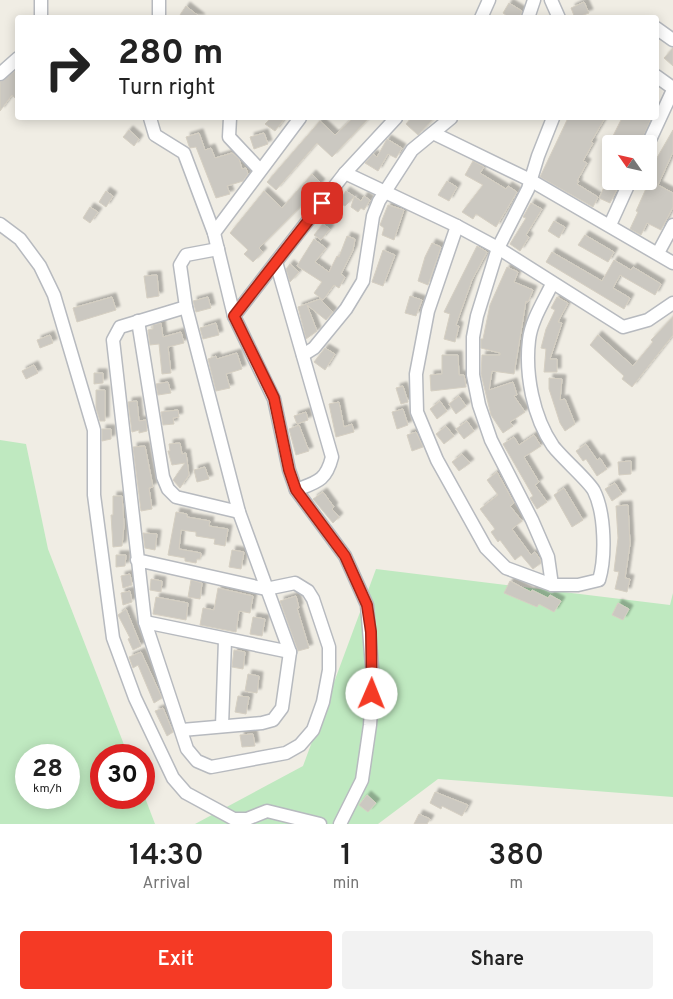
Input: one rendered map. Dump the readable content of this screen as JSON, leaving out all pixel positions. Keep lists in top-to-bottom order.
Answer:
{
  "north": "top left",
  "page": {
    "turn": ["280 m", "Turn right"],
    "speed": "28 km/h",
    "limit": "30",
    "eta": [
      "14:30",
      "Arrival",
      "1",
      "min",
      "380",
      "m"
    ],
    "buttons": ["Exit", "Share"]
  }
}
